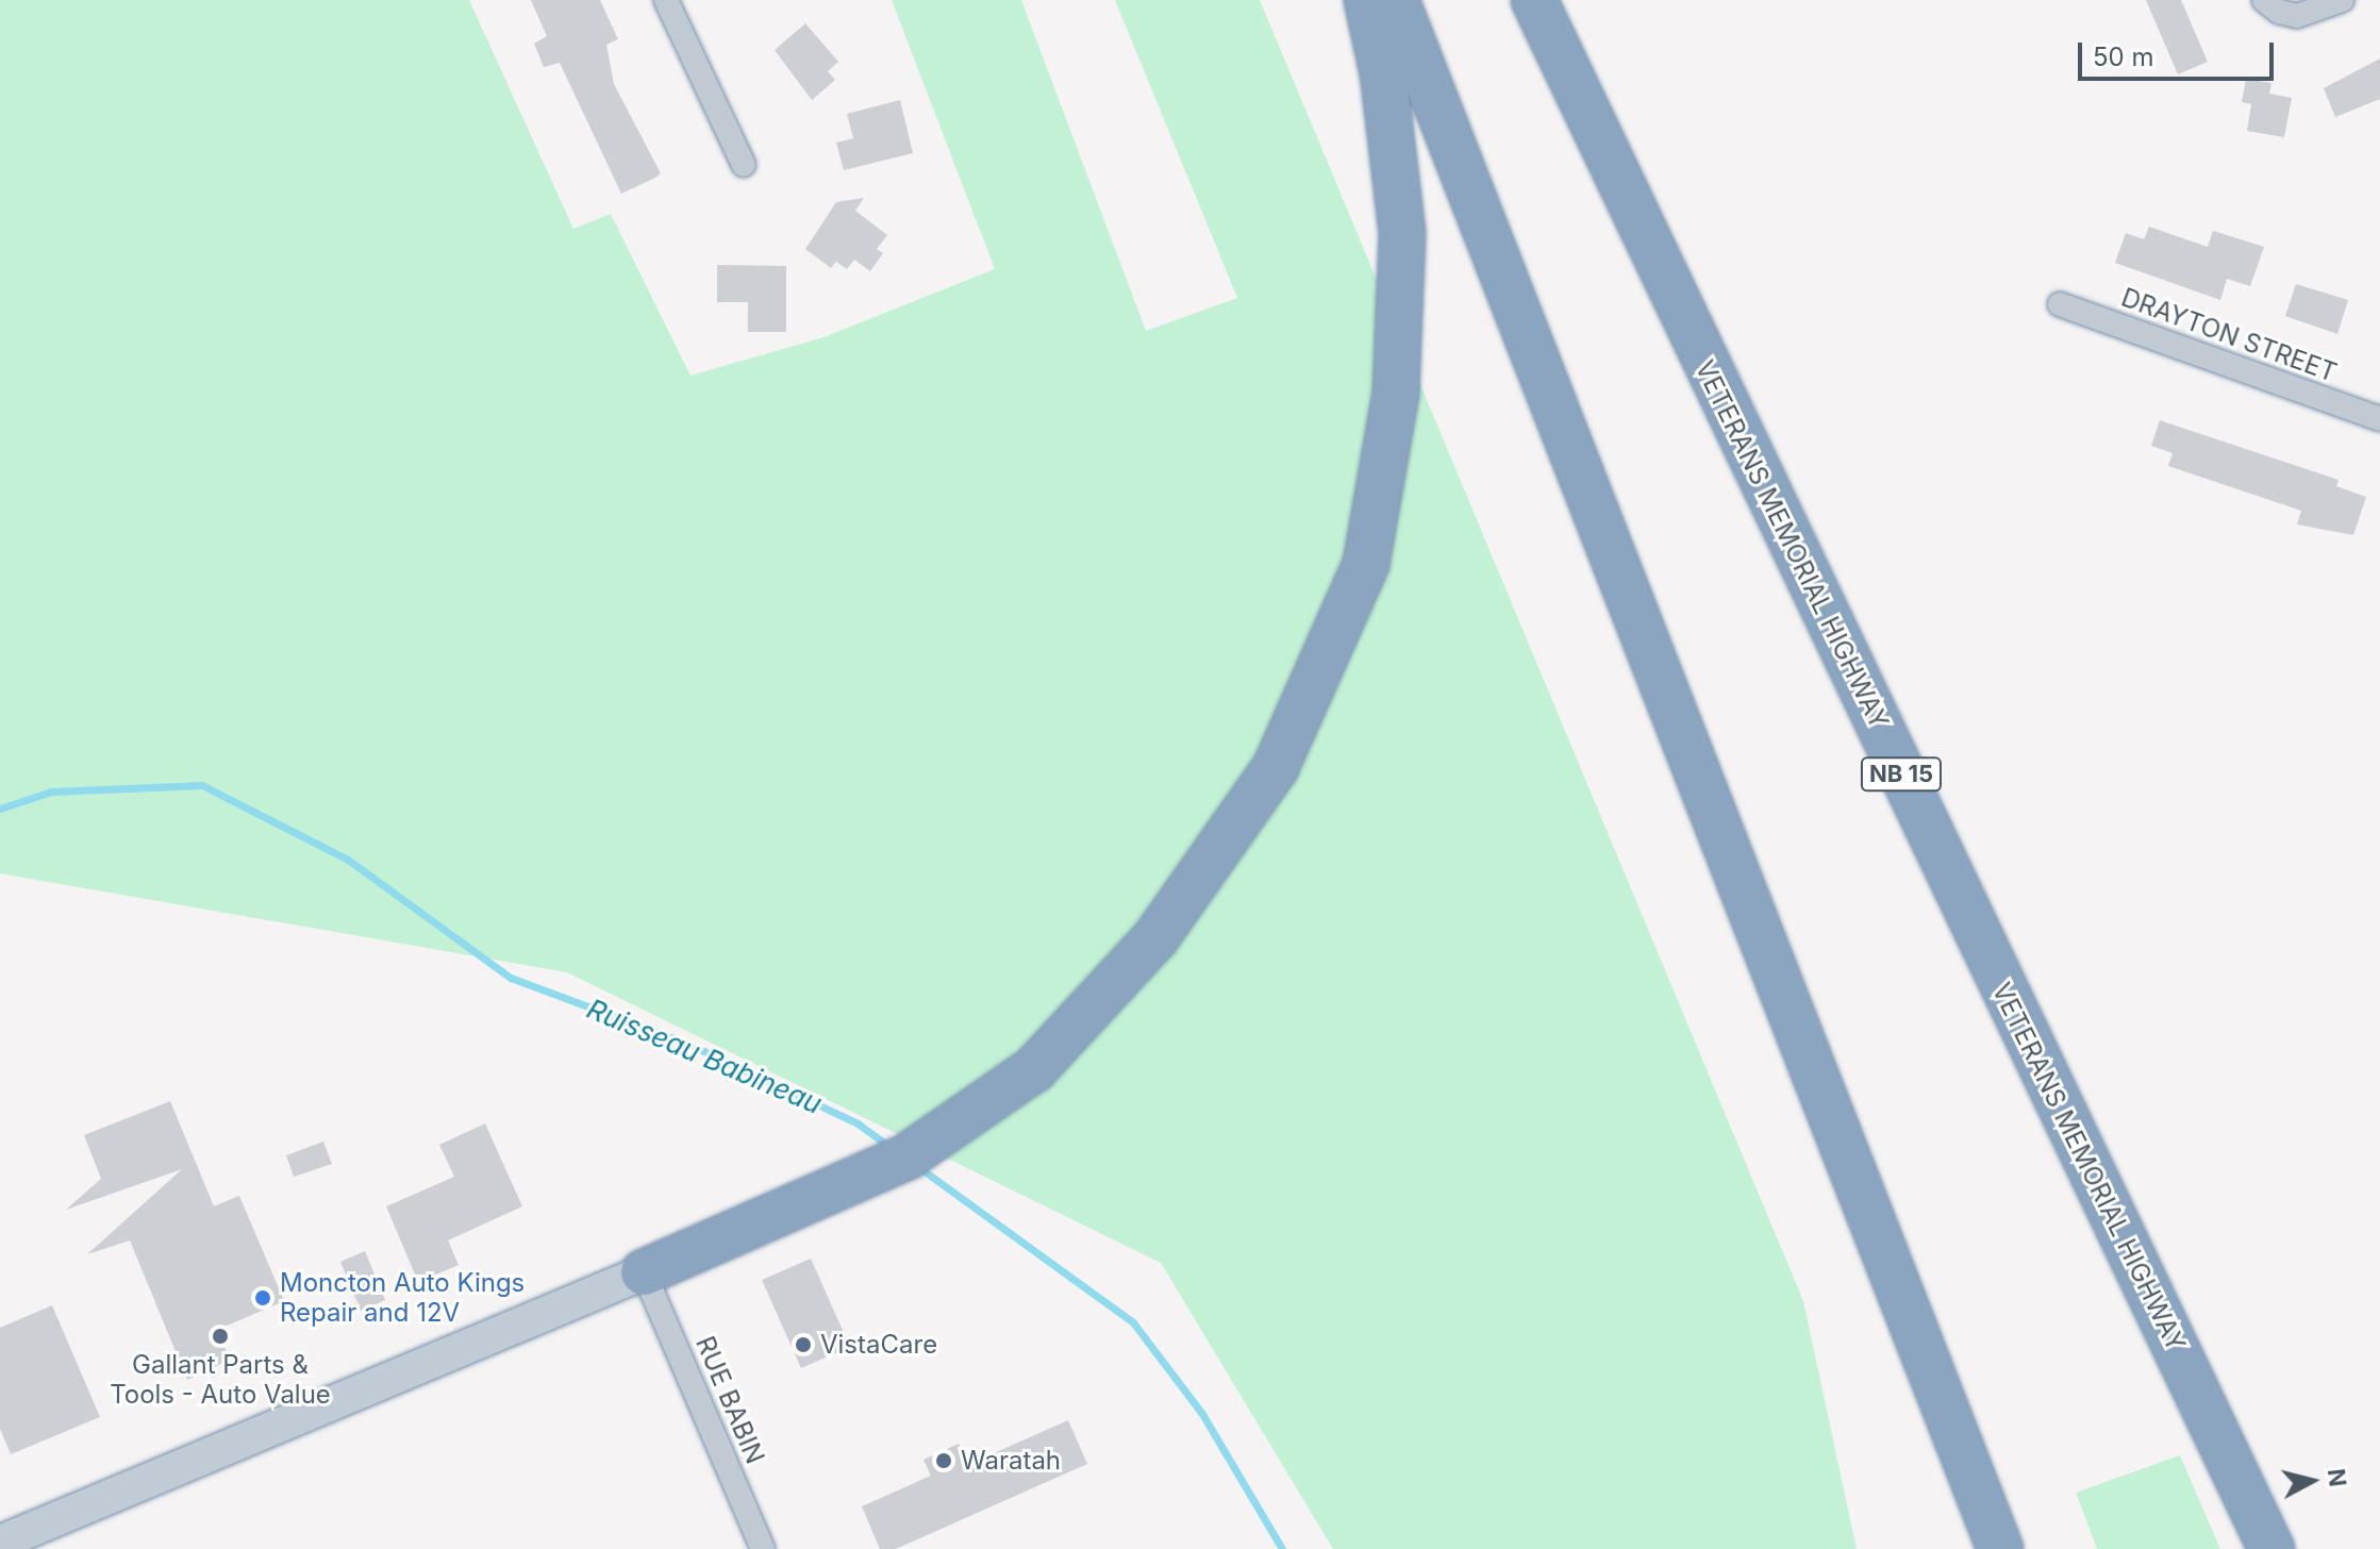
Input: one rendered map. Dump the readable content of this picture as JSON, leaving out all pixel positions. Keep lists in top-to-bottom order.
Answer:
{
  "streets": {
    "highway": ["VETERANS MEMORIAL HIGHWAY", "NB 15"],
    "street": ["DRAYTON STREET", "RUE BABIN"]
  },
  "water": ["Ruisseau Babineau"],
  "places": [
    "Moncton Auto Kings Repair and 12V",
    "Gallant Parts & Tools - Auto Value",
    "VistaCare",
    "Waratah"
  ],
  "scale_bar": "50 m",
  "north": "right"
}
